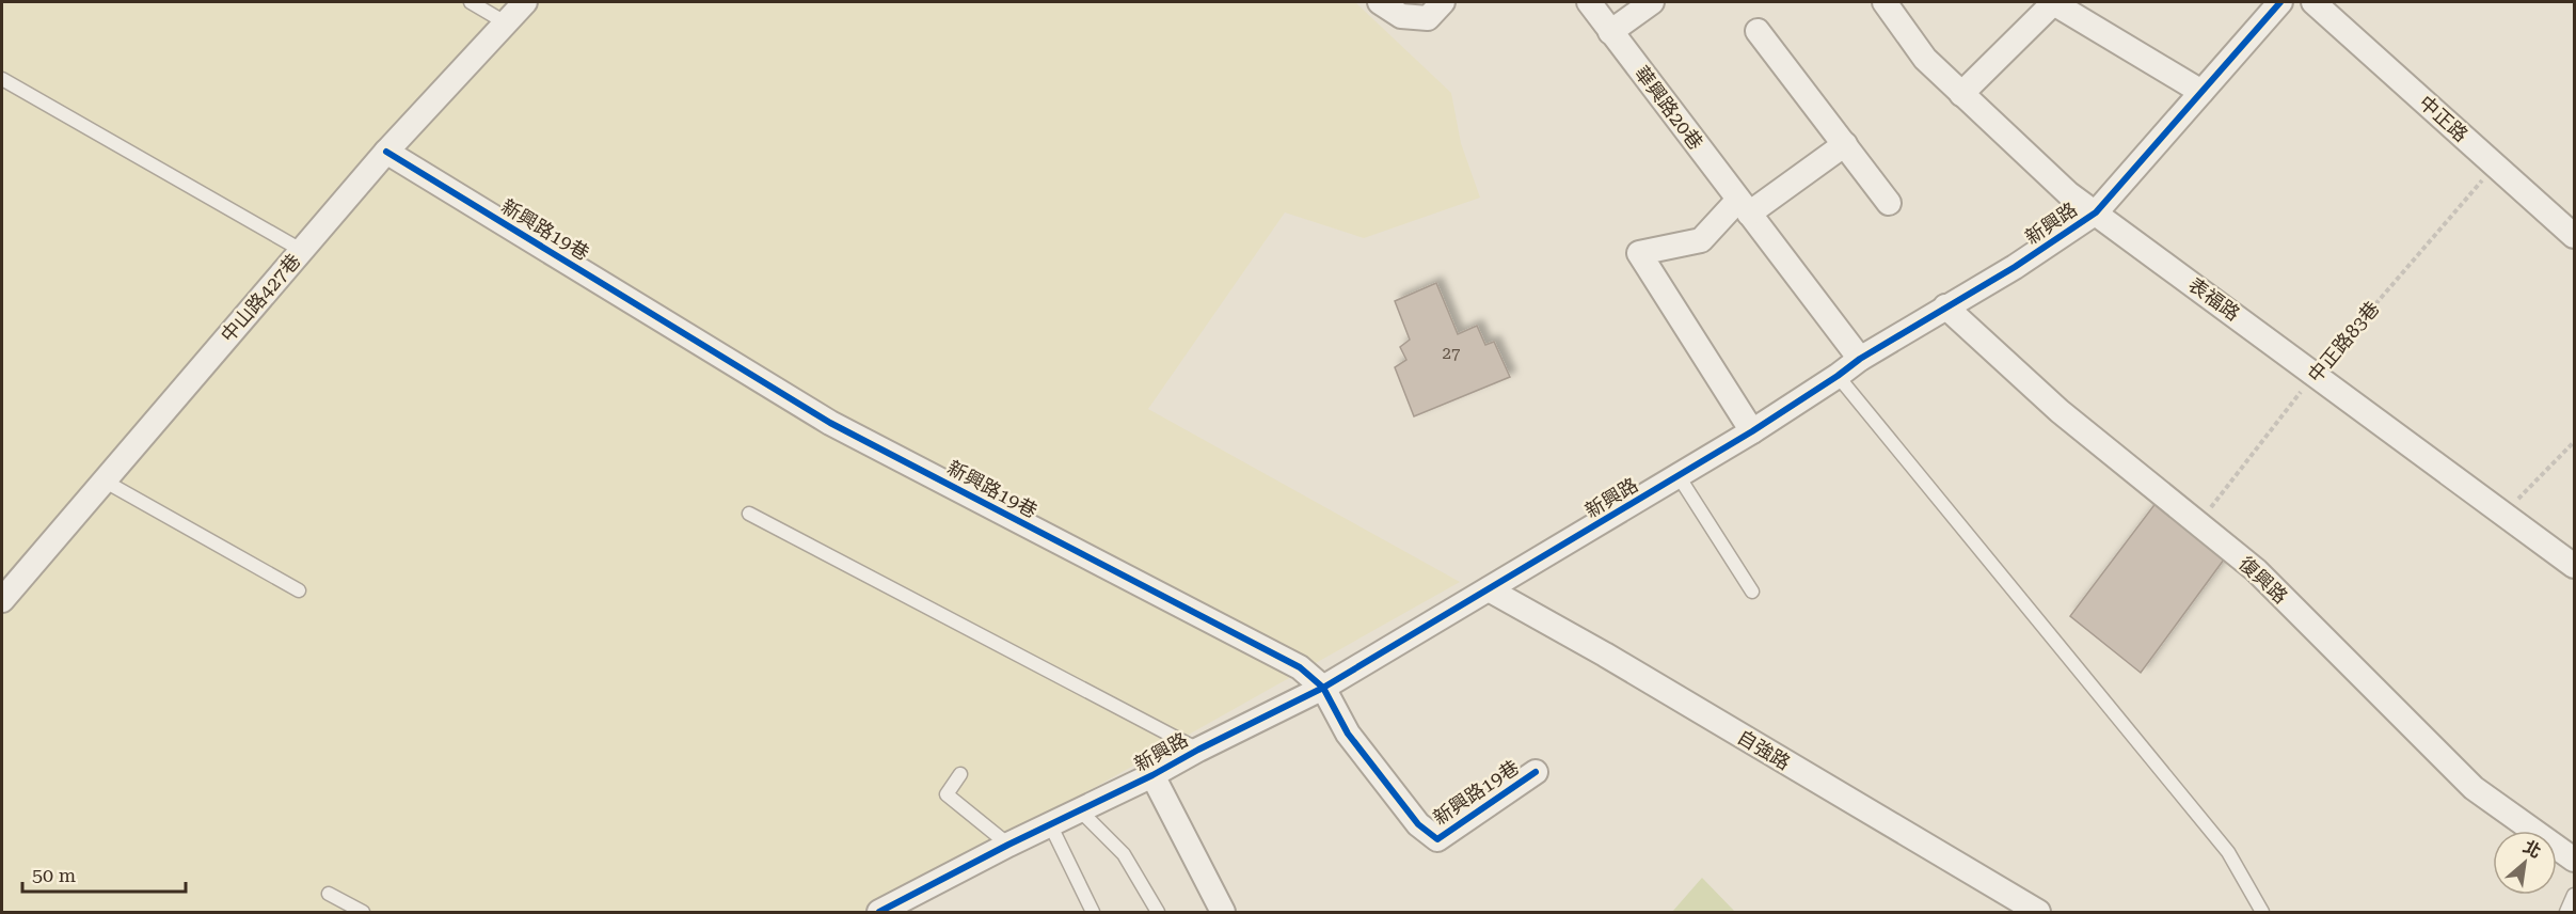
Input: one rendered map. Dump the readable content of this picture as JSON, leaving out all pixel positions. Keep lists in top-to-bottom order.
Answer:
{
  "streets": {
    "street": [
      "華興路20巷",
      "中正路",
      "新興路",
      "新興路19巷",
      "中山路427巷",
      "表福路",
      "復興路",
      "自強路"
    ],
    "path": ["中正路83巷"]
  },
  "crossings": [
    ["華興路20巷", "新興路"],
    ["中正路", "中正路83巷"],
    ["新興路", "新興路19巷"],
    ["新興路", "表福路"],
    ["新興路", "復興路"],
    ["新興路", "自強路"],
    ["新興路19巷", "中山路427巷"],
    ["表福路", "中正路83巷"],
    ["中正路83巷", "復興路"]
  ],
  "house_numbers": ["27"],
  "scale_bar": "50 m",
  "north": "top right"
}
